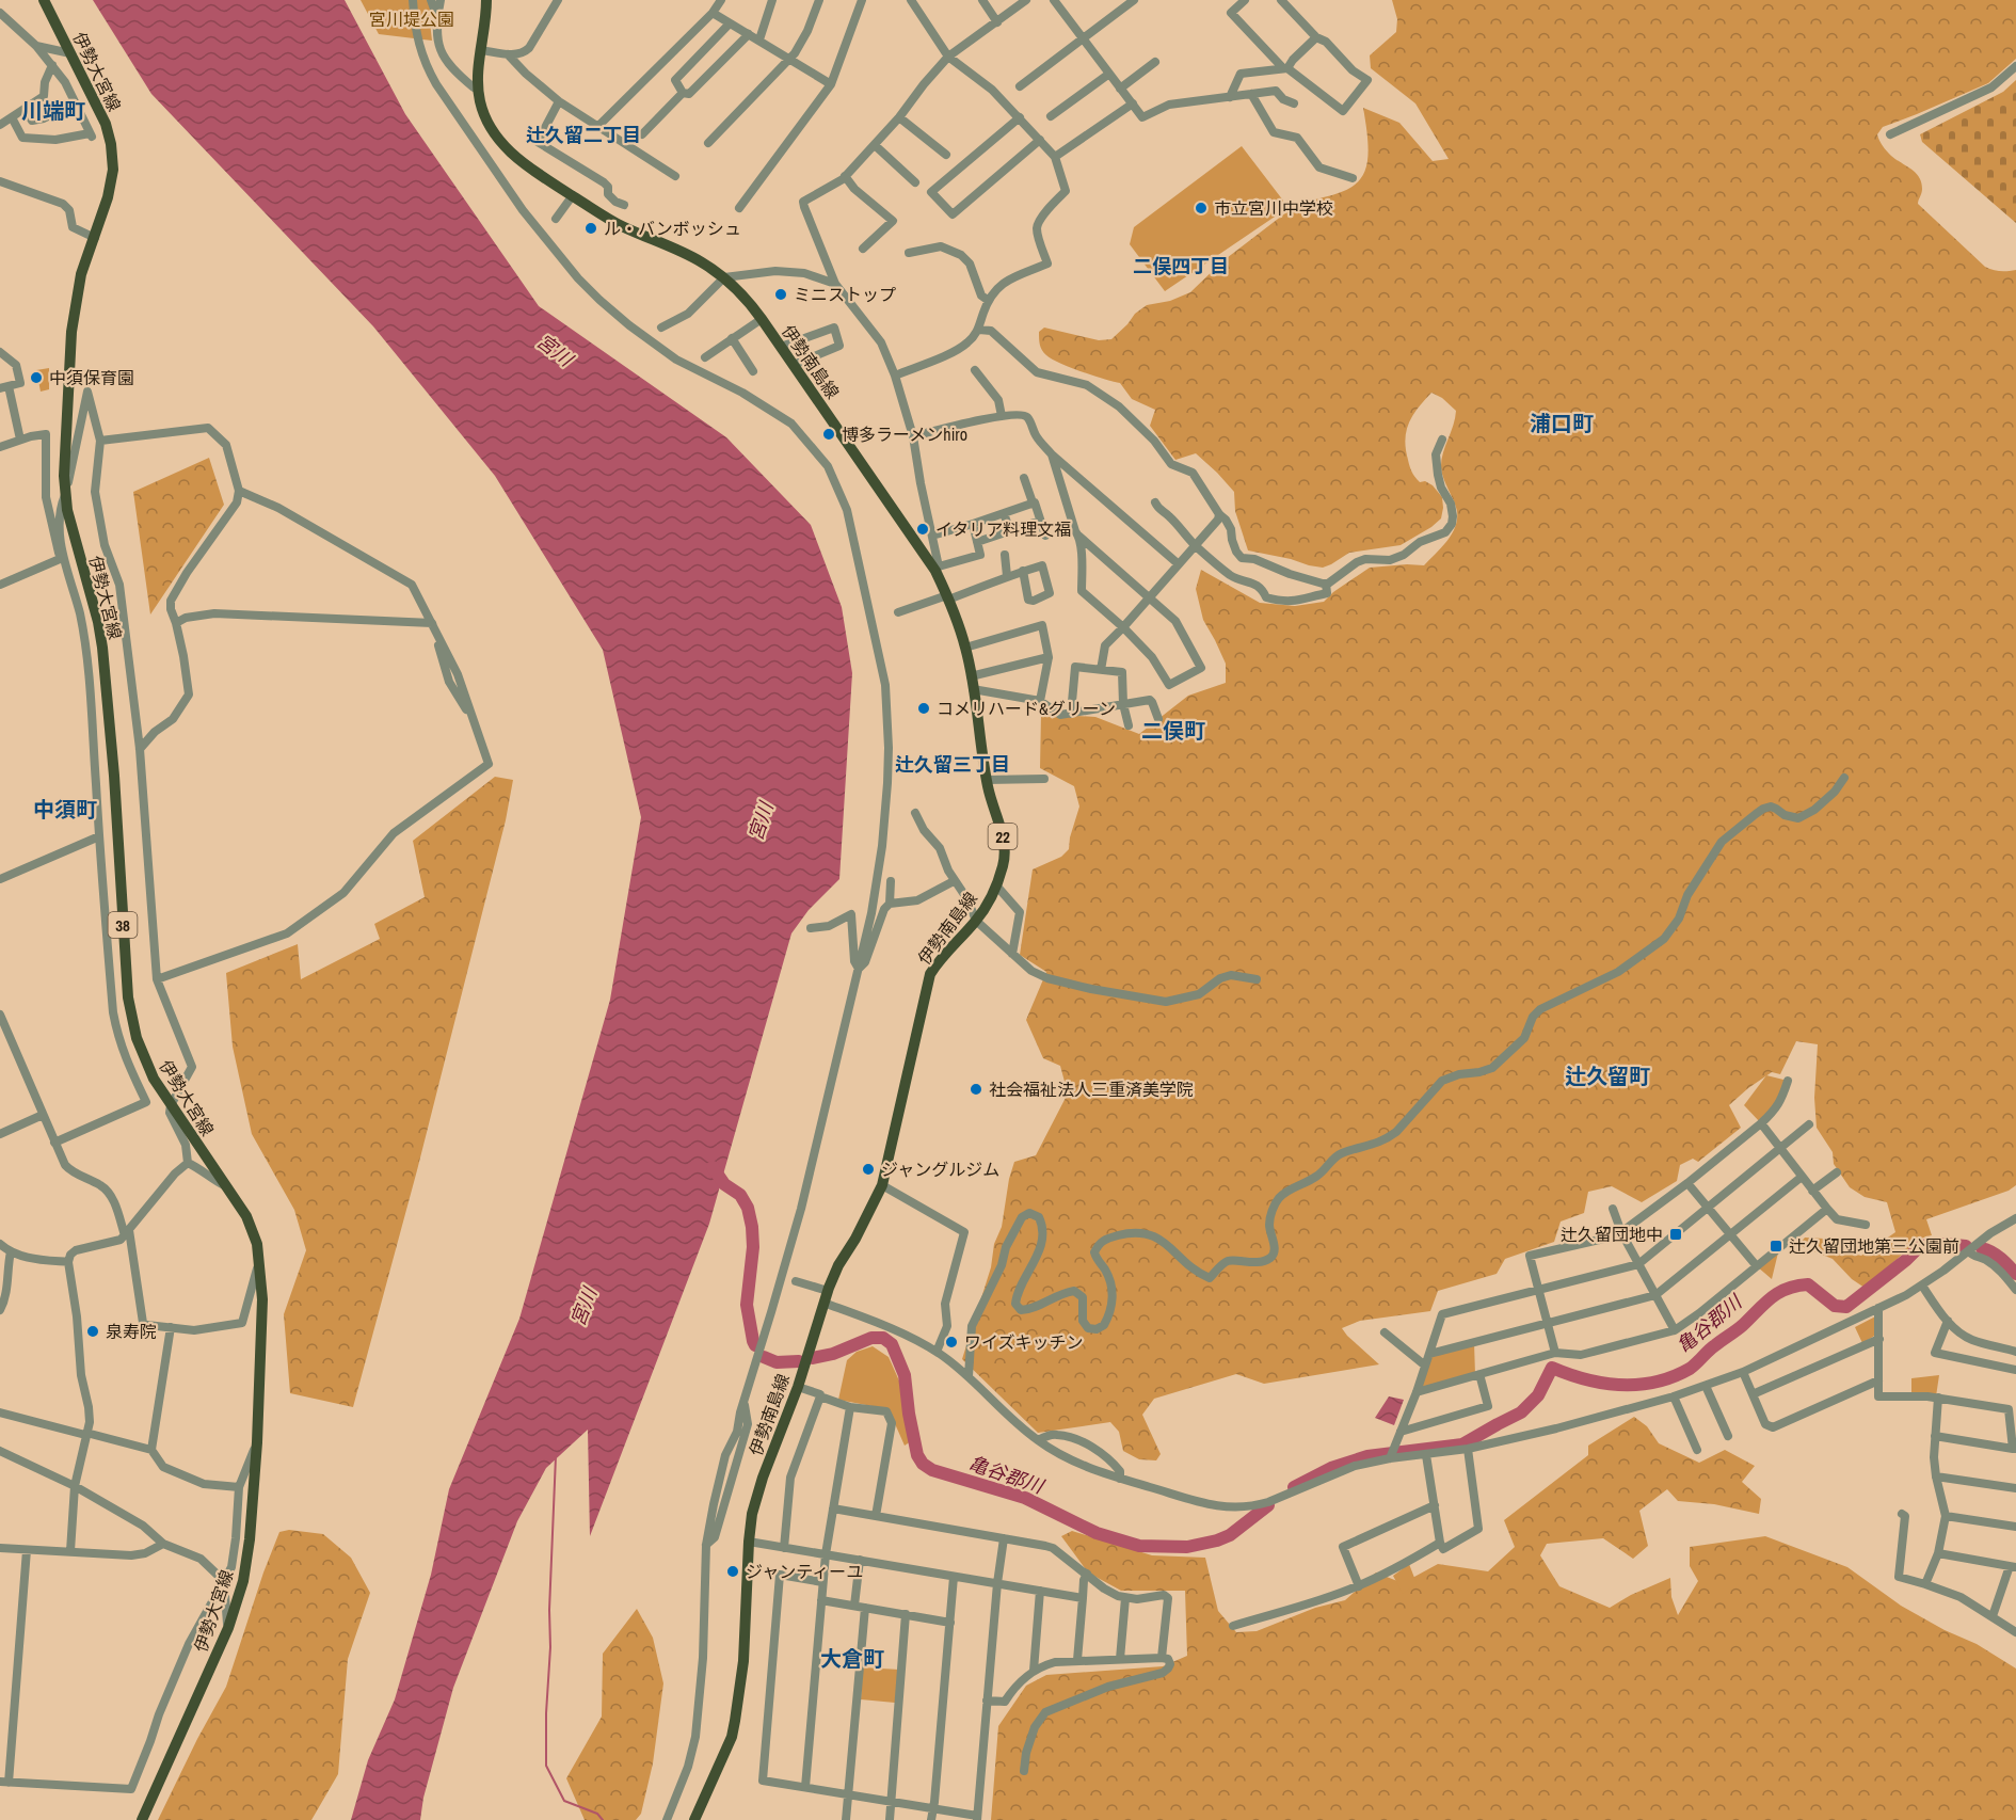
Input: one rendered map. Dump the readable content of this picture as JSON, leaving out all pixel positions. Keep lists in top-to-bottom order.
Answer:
{
  "streets": {
    "main road": [
      "伊勢大宮線",
      "伊勢南島線",
      "22",
      "38"
    ]
  },
  "districts": [
    "川端町",
    "辻久留二丁目",
    "二俣四丁目",
    "浦口町",
    "二俣町",
    "辻久留三丁目",
    "中須町",
    "辻久留町",
    "大倉町"
  ],
  "water": ["宮川", "亀谷郡川"],
  "parks": ["宮川堤公園"],
  "places": {
    "other": [
      "市立宮川中学校",
      "ル・バンボッシュ",
      "ミニストップ",
      "中須保育園",
      "博多ラーメンhiro",
      "イタリア料理文福",
      "コメリハード&グリーン",
      "社会福祉法人三重済美学院",
      "ジャングルジム",
      "泉寿院",
      "ワイズキッチン",
      "ジャンティーユ"
    ],
    "transit": ["辻久留団地中", "辻久留団地第三公園前"]
  }
}
